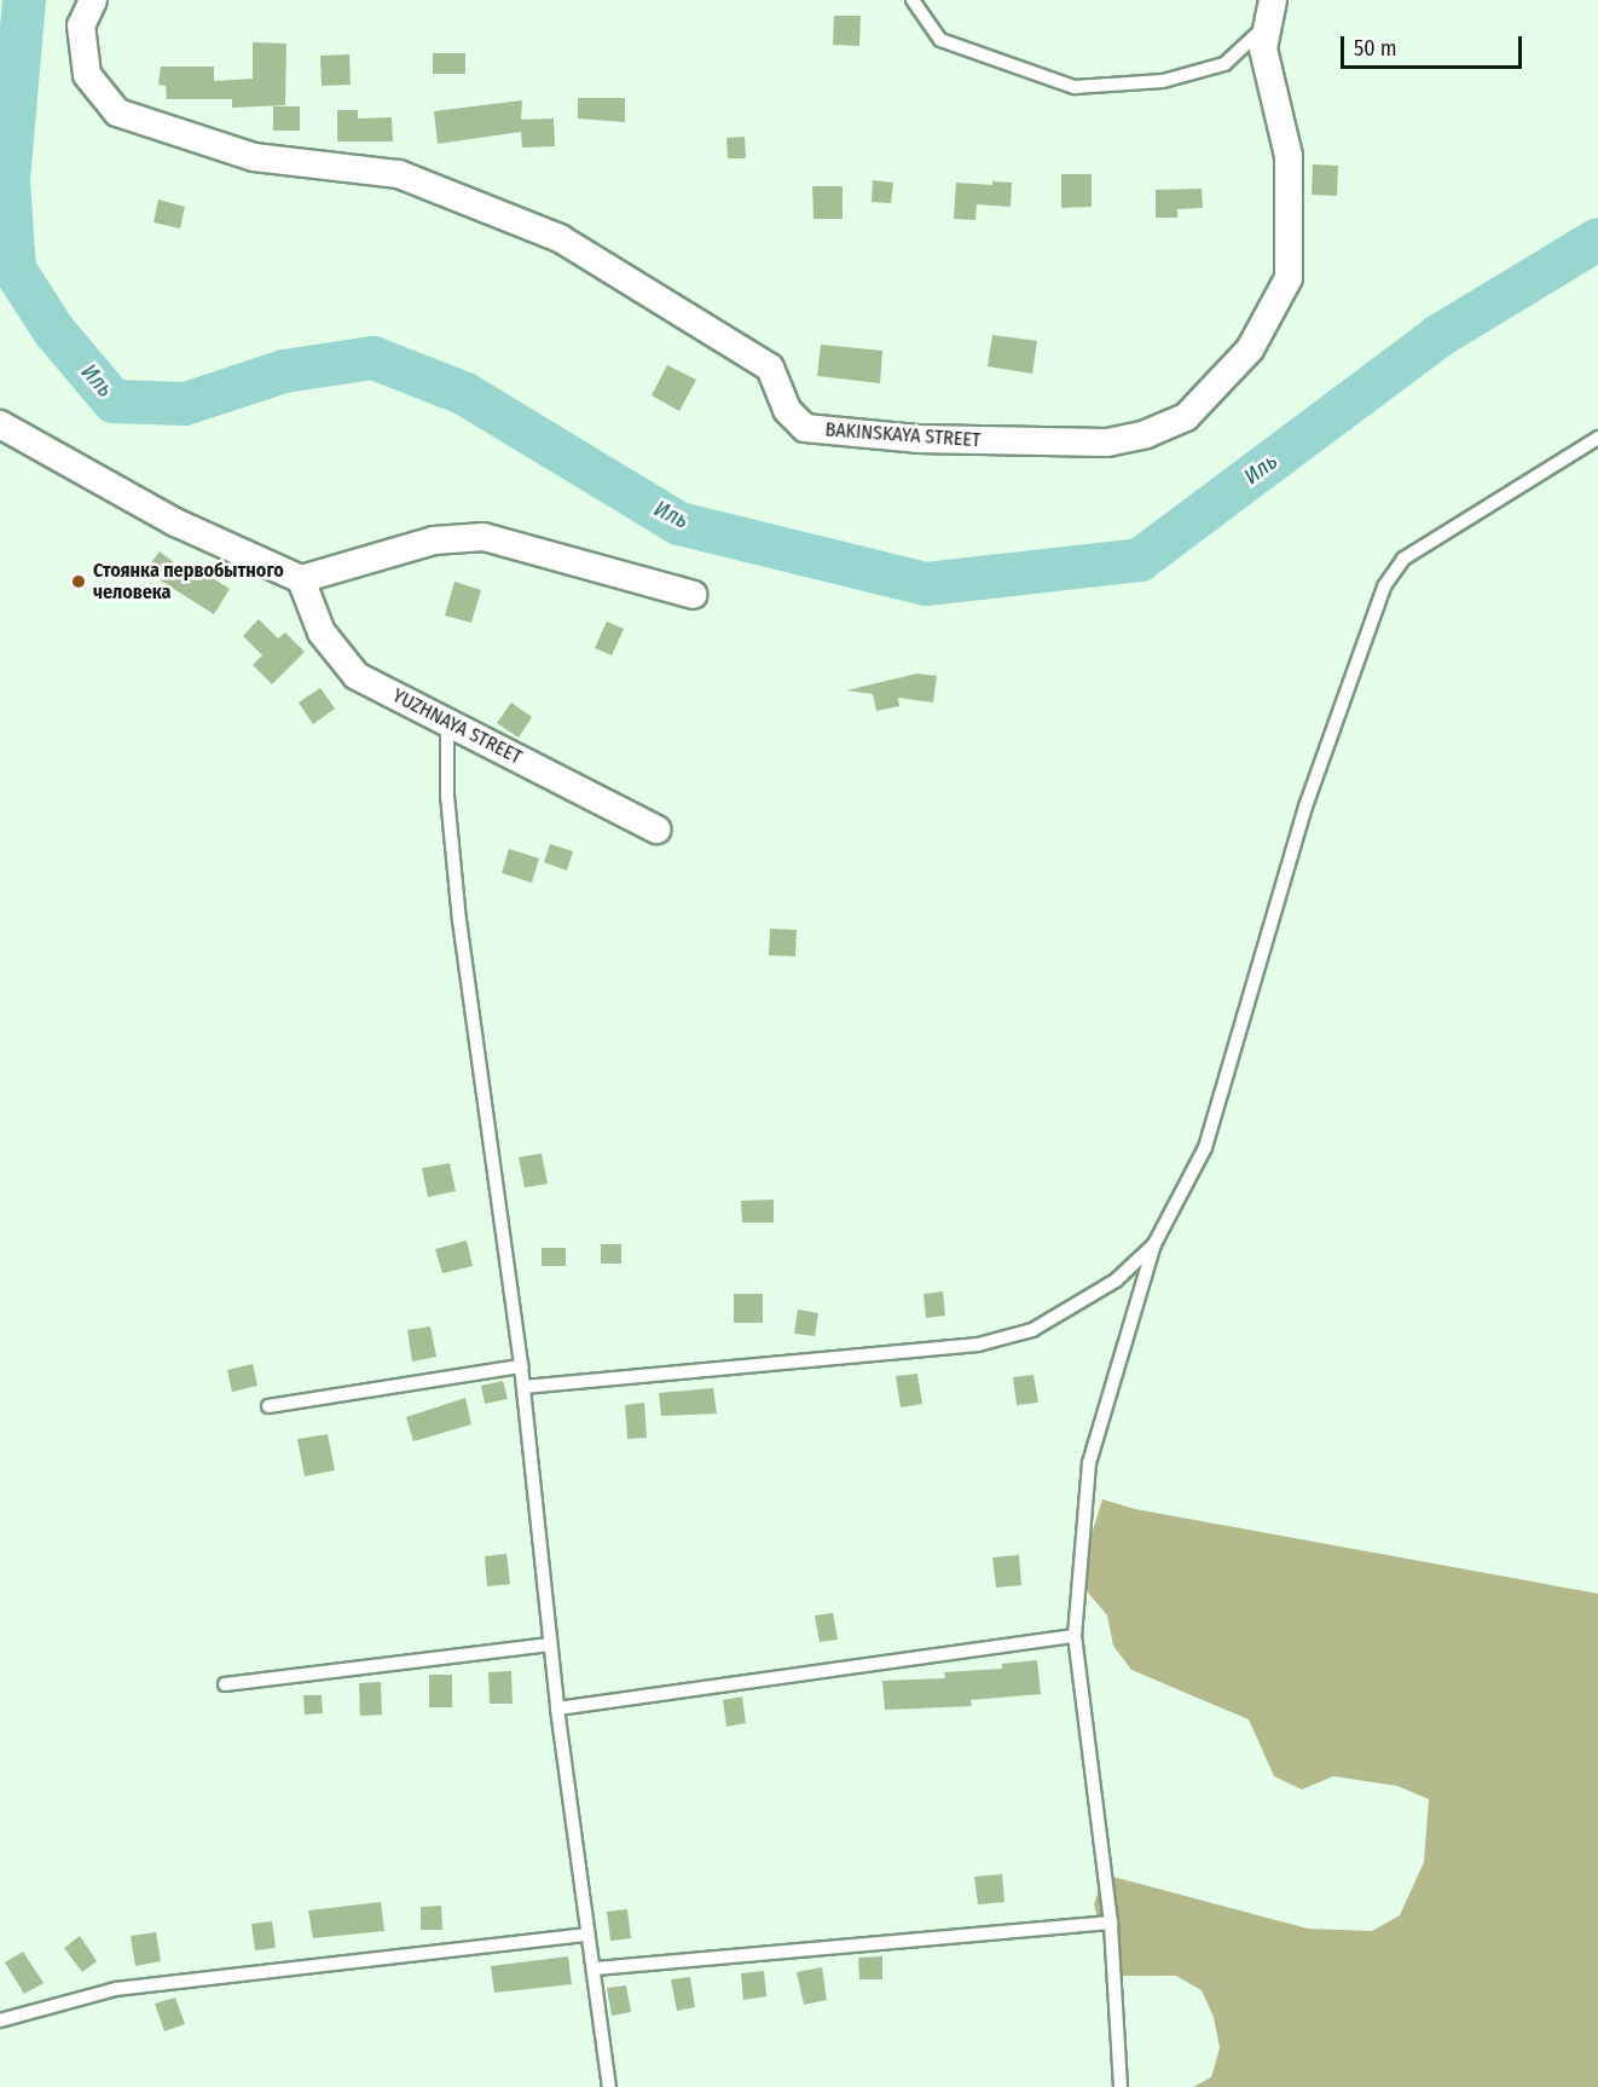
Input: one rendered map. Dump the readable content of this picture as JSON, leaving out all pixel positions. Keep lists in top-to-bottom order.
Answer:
{
  "streets": {
    "street": ["BAKINSKAYA STREET", "YUZHNAYA STREET"]
  },
  "water": ["Иль"],
  "places": ["Стоянка первобытного человека"],
  "scale_bar": "50 m"
}
